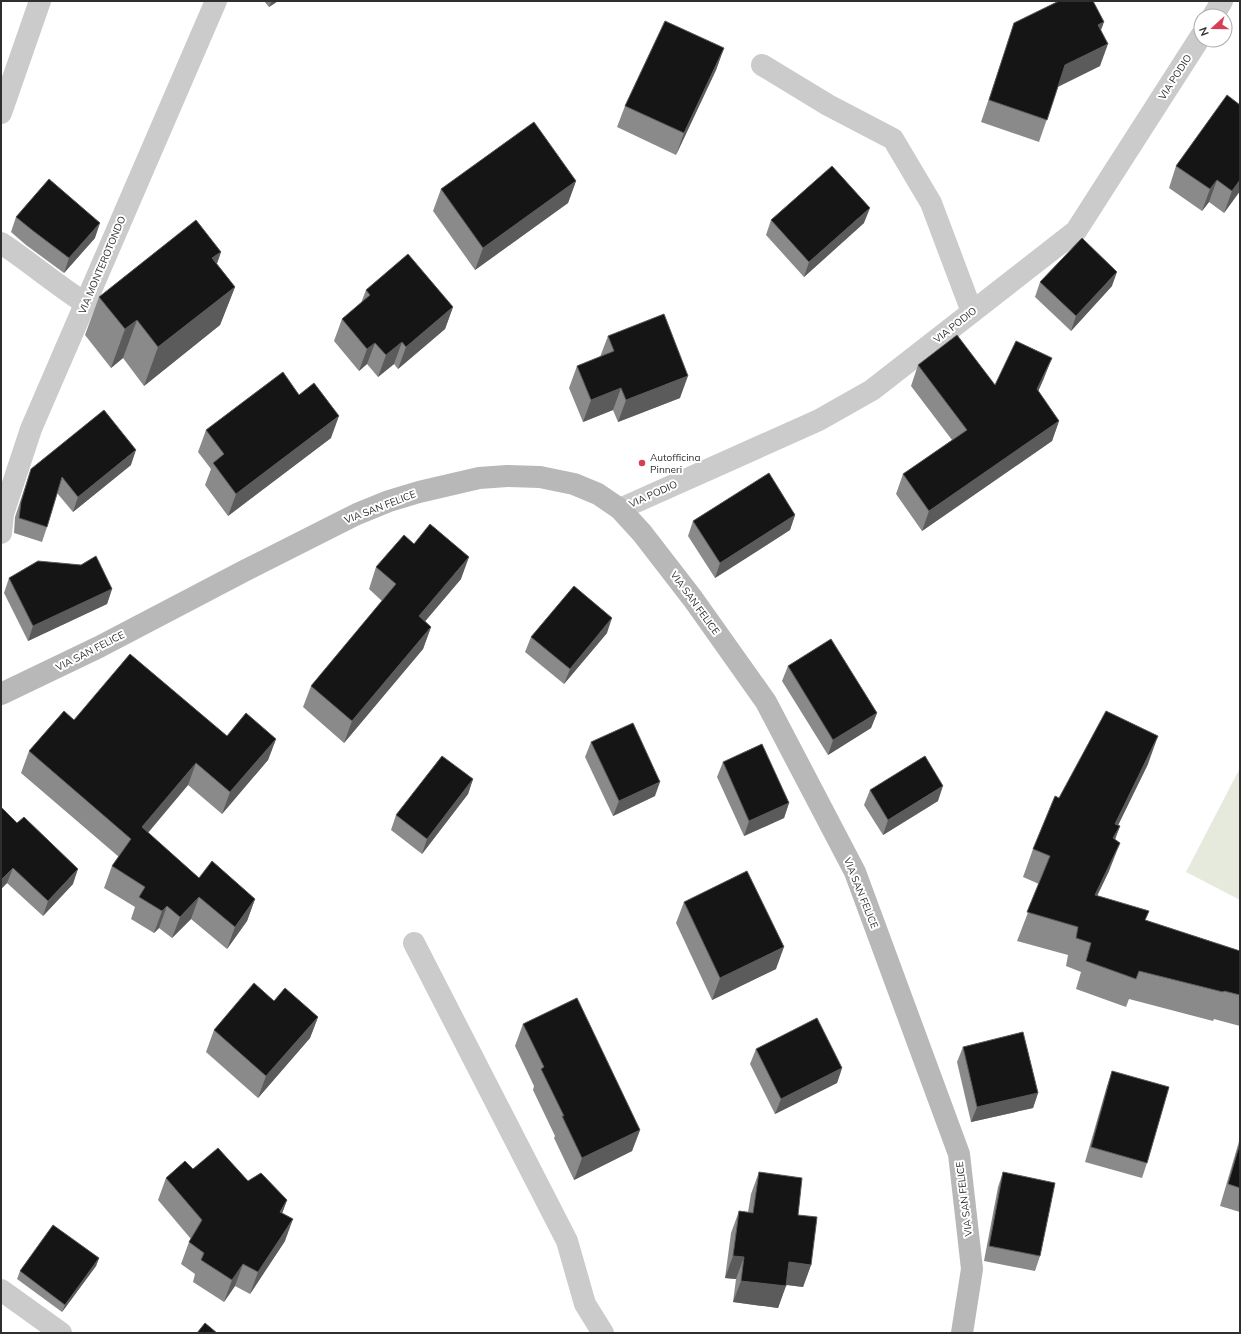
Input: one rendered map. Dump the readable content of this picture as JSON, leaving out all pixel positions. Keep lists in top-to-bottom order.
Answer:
{
  "streets": {
    "street": ["VIA PODIO", "VIA MONTEROTONDO", "VIA SAN FELICE"]
  },
  "crossings": [
    ["VIA PODIO", "VIA SAN FELICE"]
  ],
  "places": ["Autofficina Pinneri"],
  "north": "left"
}
